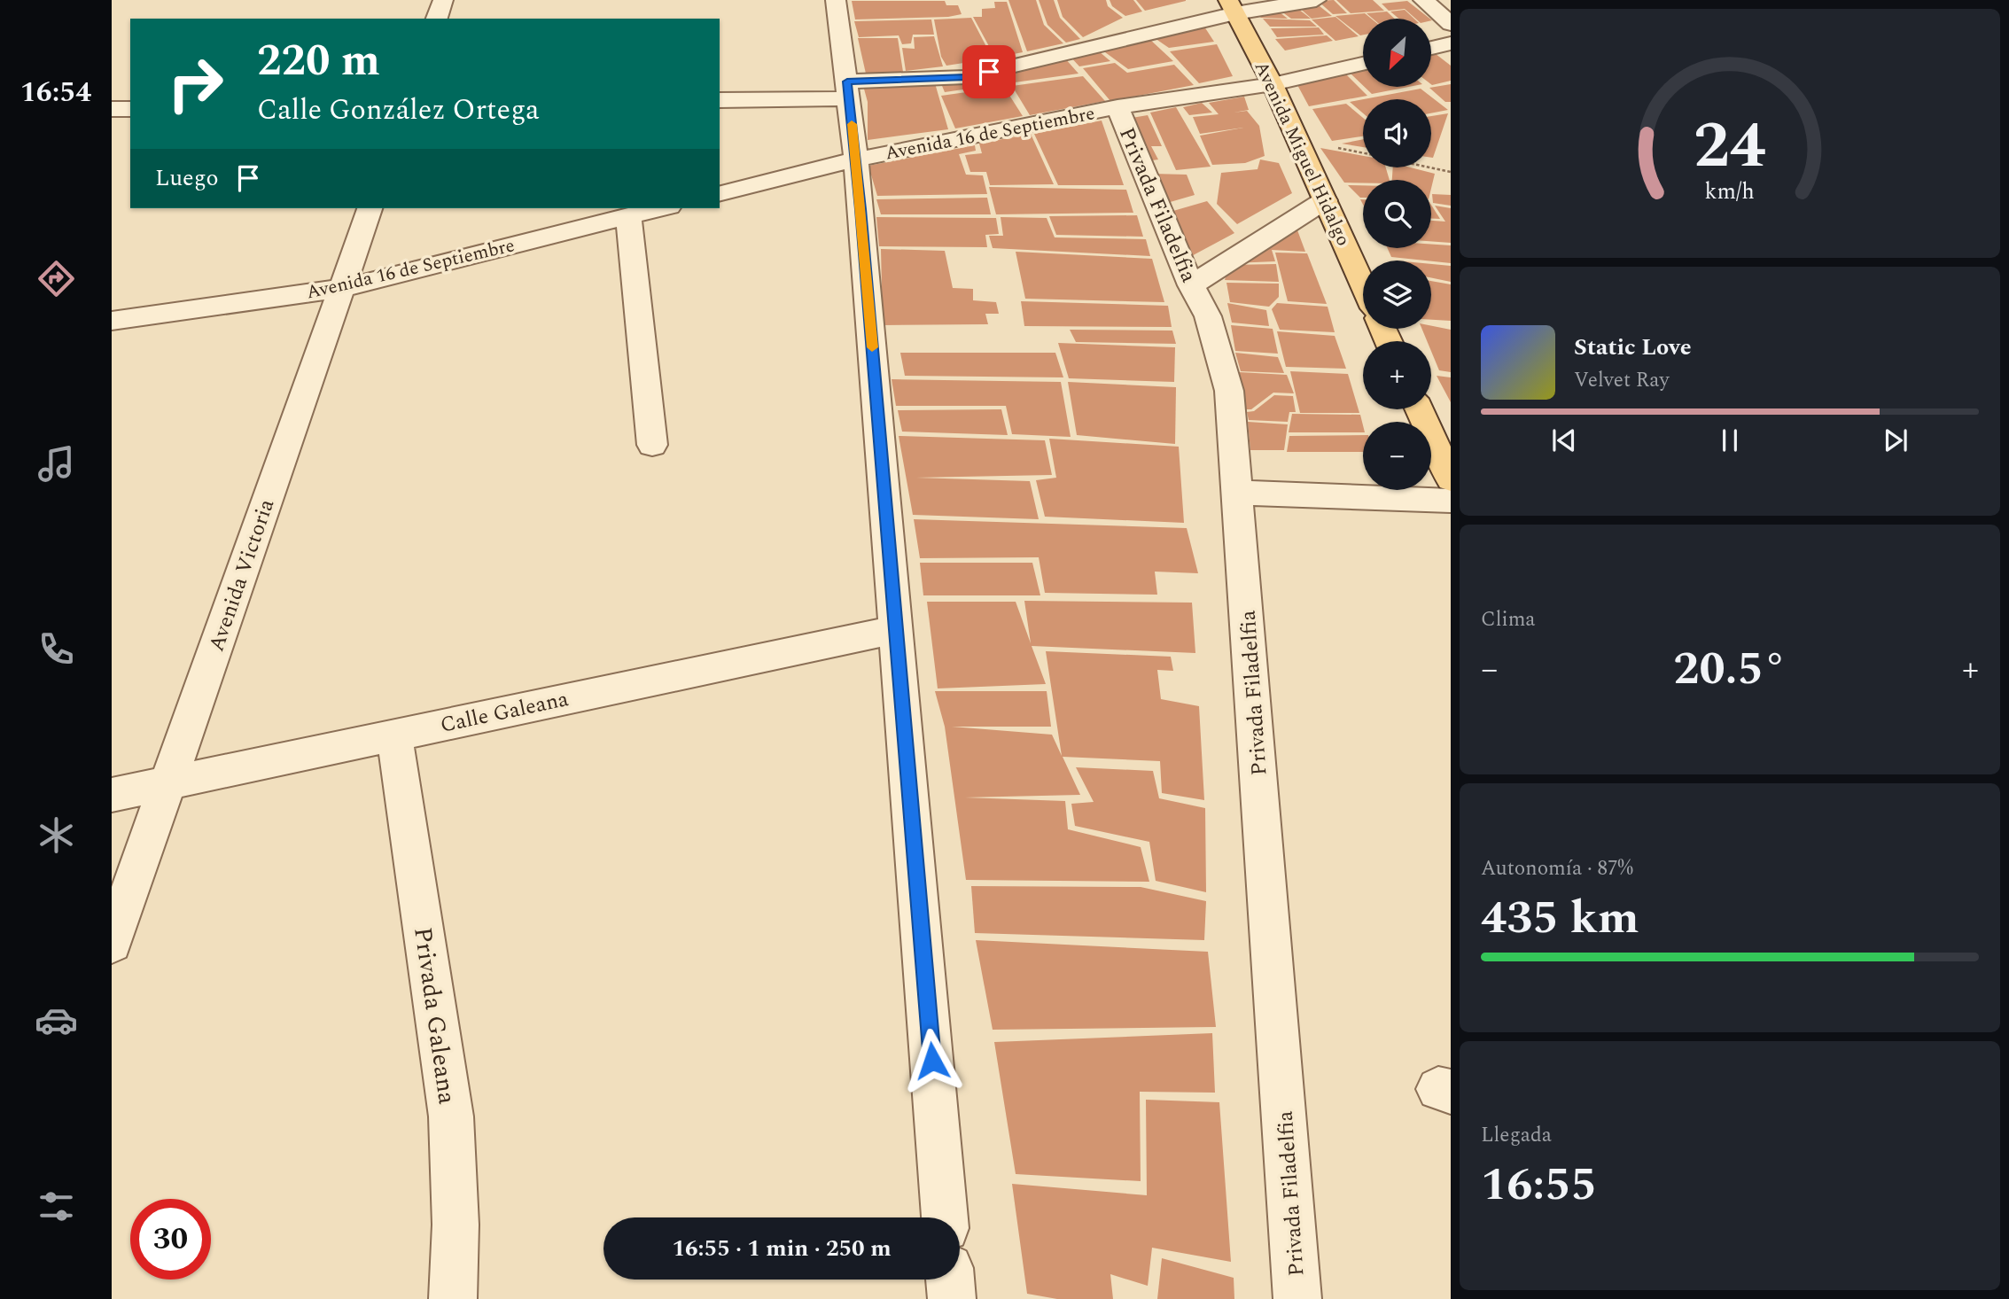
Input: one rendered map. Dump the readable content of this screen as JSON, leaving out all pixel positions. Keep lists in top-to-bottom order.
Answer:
{
  "streets": {
    "main road": ["Avenida Miguel Hidalgo"],
    "street": [
      "Avenida 16 de Septiembre",
      "Privada Filadelfia",
      "Avenida Victoria",
      "Calle Galeana",
      "Privada Galeana"
    ]
  },
  "crossings": [
    ["Avenida 16 de Septiembre", "Avenida Miguel Hidalgo"],
    ["Avenida 16 de Septiembre", "Privada Filadelfia"],
    ["Avenida 16 de Septiembre", "Avenida Victoria"],
    ["Avenida Victoria", "Calle Galeana"],
    ["Calle Galeana", "Privada Galeana"]
  ],
  "north": "bottom left",
  "page": {
    "tabs": "16:54",
    "map_buttons": ["+", "−"],
    "turn": ["220 m", "Calle González Ortega"],
    "then": "Luego",
    "song": ["Static Love", "Velvet Ray"],
    "tile": [
      "Clima",
      ["Autonomía · 87%", "435 km"],
      ["Llegada", "16:55"]
    ],
    "heat": ["−", "20.5°", "+"],
    "limit": "30",
    "trip": "16:55 · 1 min · 250 m",
    "gauge": ["24", "km/h"]
  }
}
